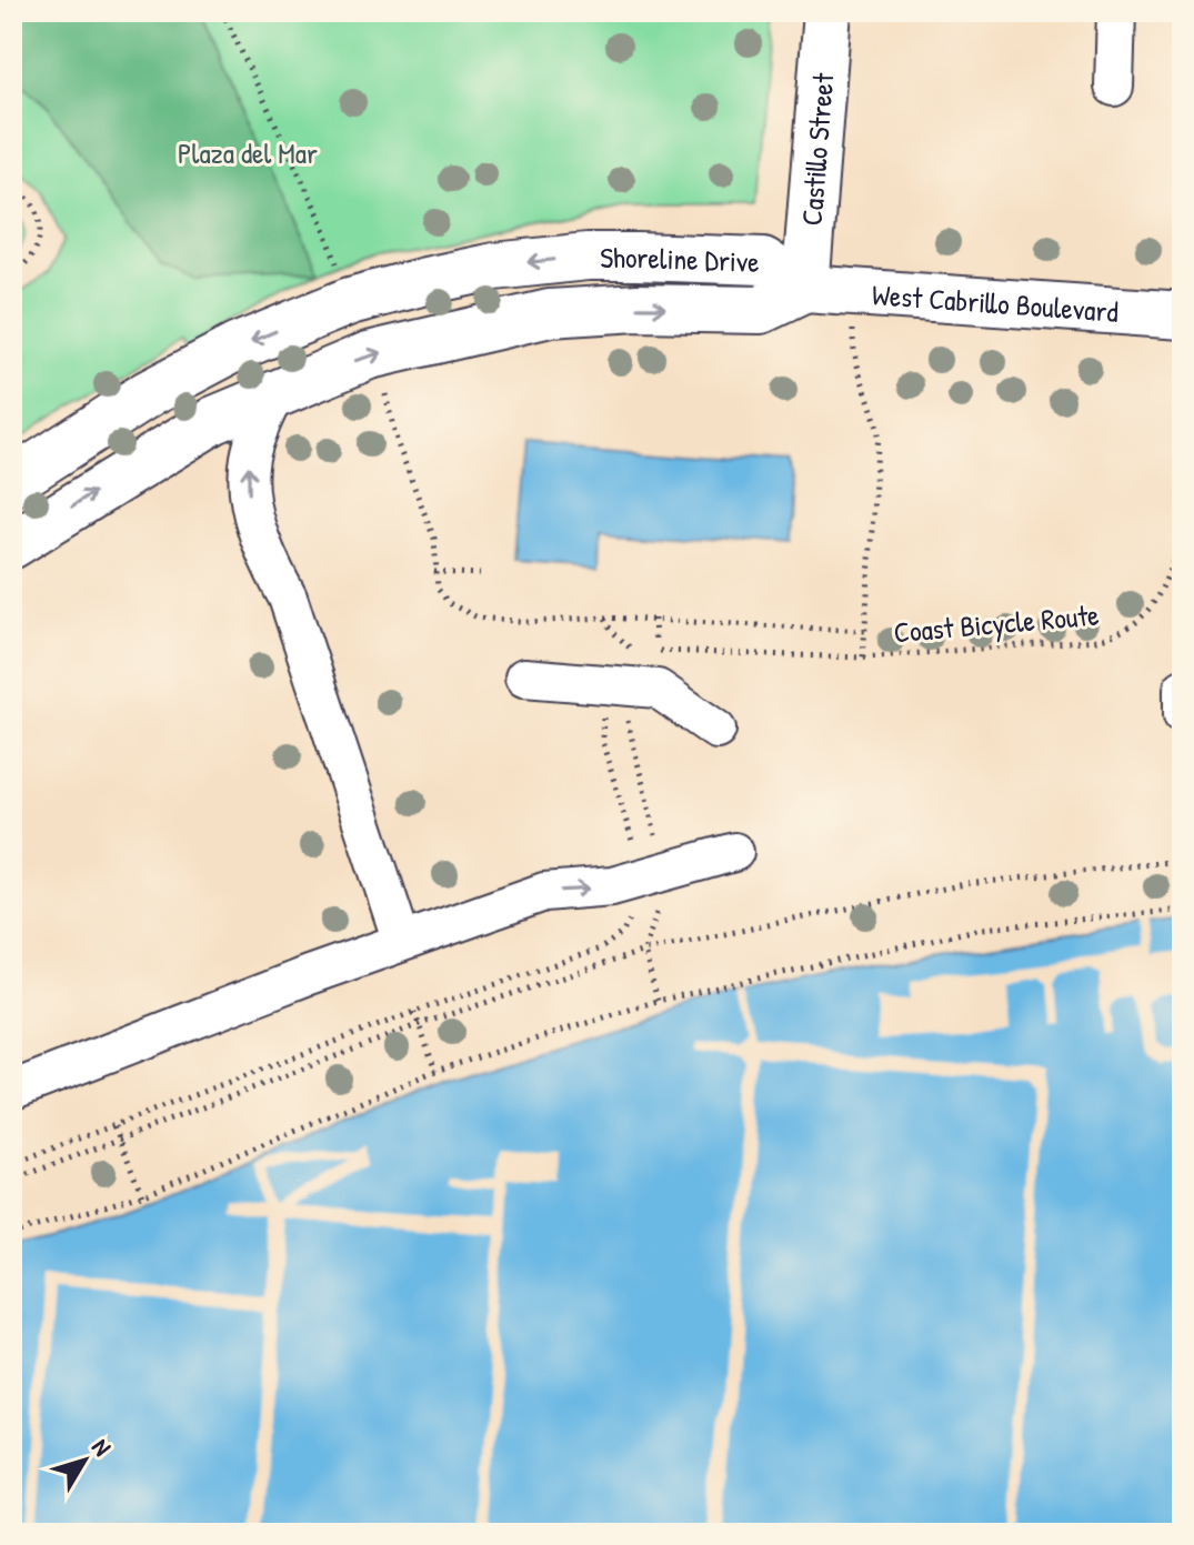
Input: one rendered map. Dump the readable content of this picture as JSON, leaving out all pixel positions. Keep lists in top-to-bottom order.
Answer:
{
  "streets": {
    "main road": ["Castillo Street", "Shoreline Drive", "West Cabrillo Boulevard"],
    "path": ["Coast Bicycle Route"]
  },
  "crossings": [
    ["Castillo Street", "Shoreline Drive"],
    ["Castillo Street", "West Cabrillo Boulevard"],
    ["Shoreline Drive", "West Cabrillo Boulevard"]
  ],
  "parks": ["Plaza del Mar"],
  "north": "top right"
}
